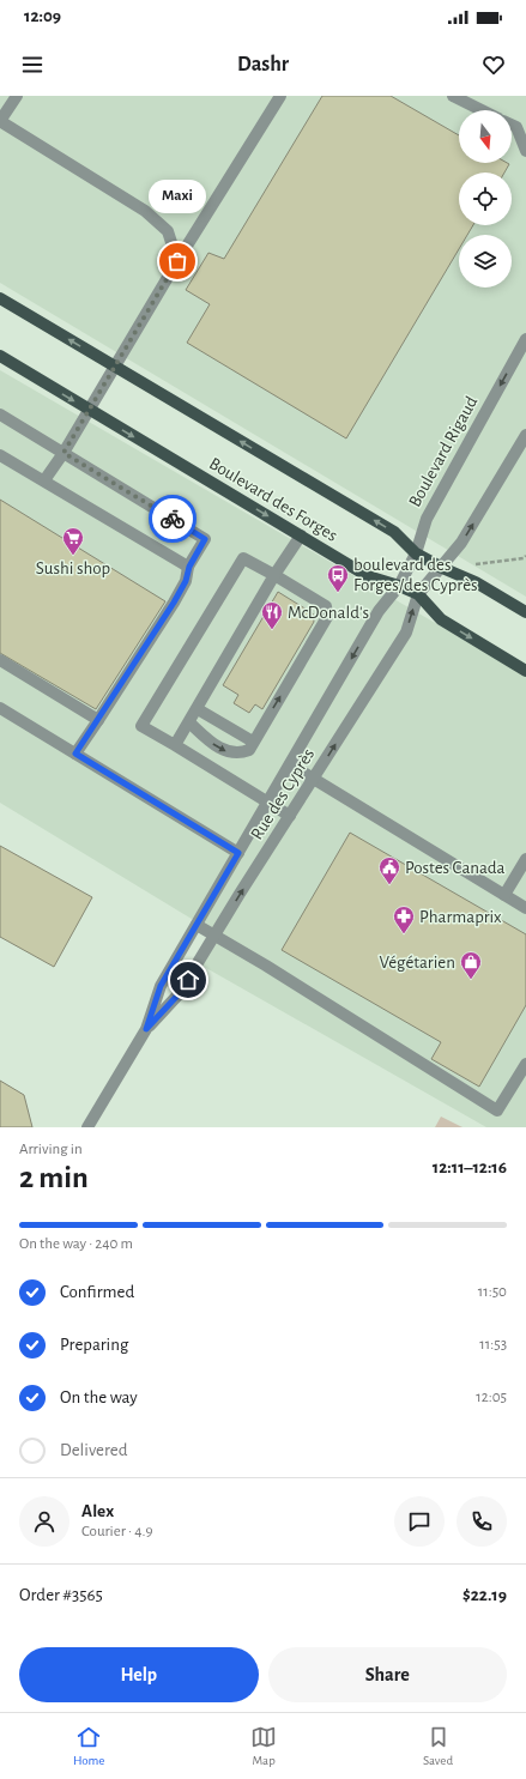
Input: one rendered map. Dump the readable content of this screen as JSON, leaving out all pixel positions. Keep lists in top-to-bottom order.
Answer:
{
  "streets": {
    "main road": ["Boulevard des Forges"],
    "street": ["Boulevard Rigaud", "Rue des Cyprès"]
  },
  "crossings": [
    ["Boulevard Rigaud", "Boulevard des Forges"],
    ["Boulevard Rigaud", "Rue des Cyprès"],
    ["Boulevard des Forges", "Rue des Cyprès"]
  ],
  "places": {
    "other": ["Maxi"],
    "supermarket": ["Sushi shop"],
    "bus stop": ["boulevard des Forges/des Cyprès"],
    "restaurant": ["McDonald's"],
    "public building": ["Postes Canada"],
    "pharmacy": ["Pharmaprix"],
    "shop": ["Végétarien"]
  },
  "north": "bottom",
  "page": {
    "status": "12:09",
    "header": "Dashr",
    "bubble": "Maxi",
    "heading": ["2 min", "Arriving in", "12:11–12:16"],
    "panel": [
      "Alex",
      "Courier · 4.9",
      "Order #3565",
      "$22.19"
    ],
    "bar": "On the way · 240 m",
    "list": [
      ["Confirmed", "11:50"],
      ["Preparing", "11:53"],
      ["On the way", "12:05"],
      "Delivered"
    ],
    "buttons": ["Help", "Share"],
    "tabs": ["Home", "Map", "Saved"]
  }
}
